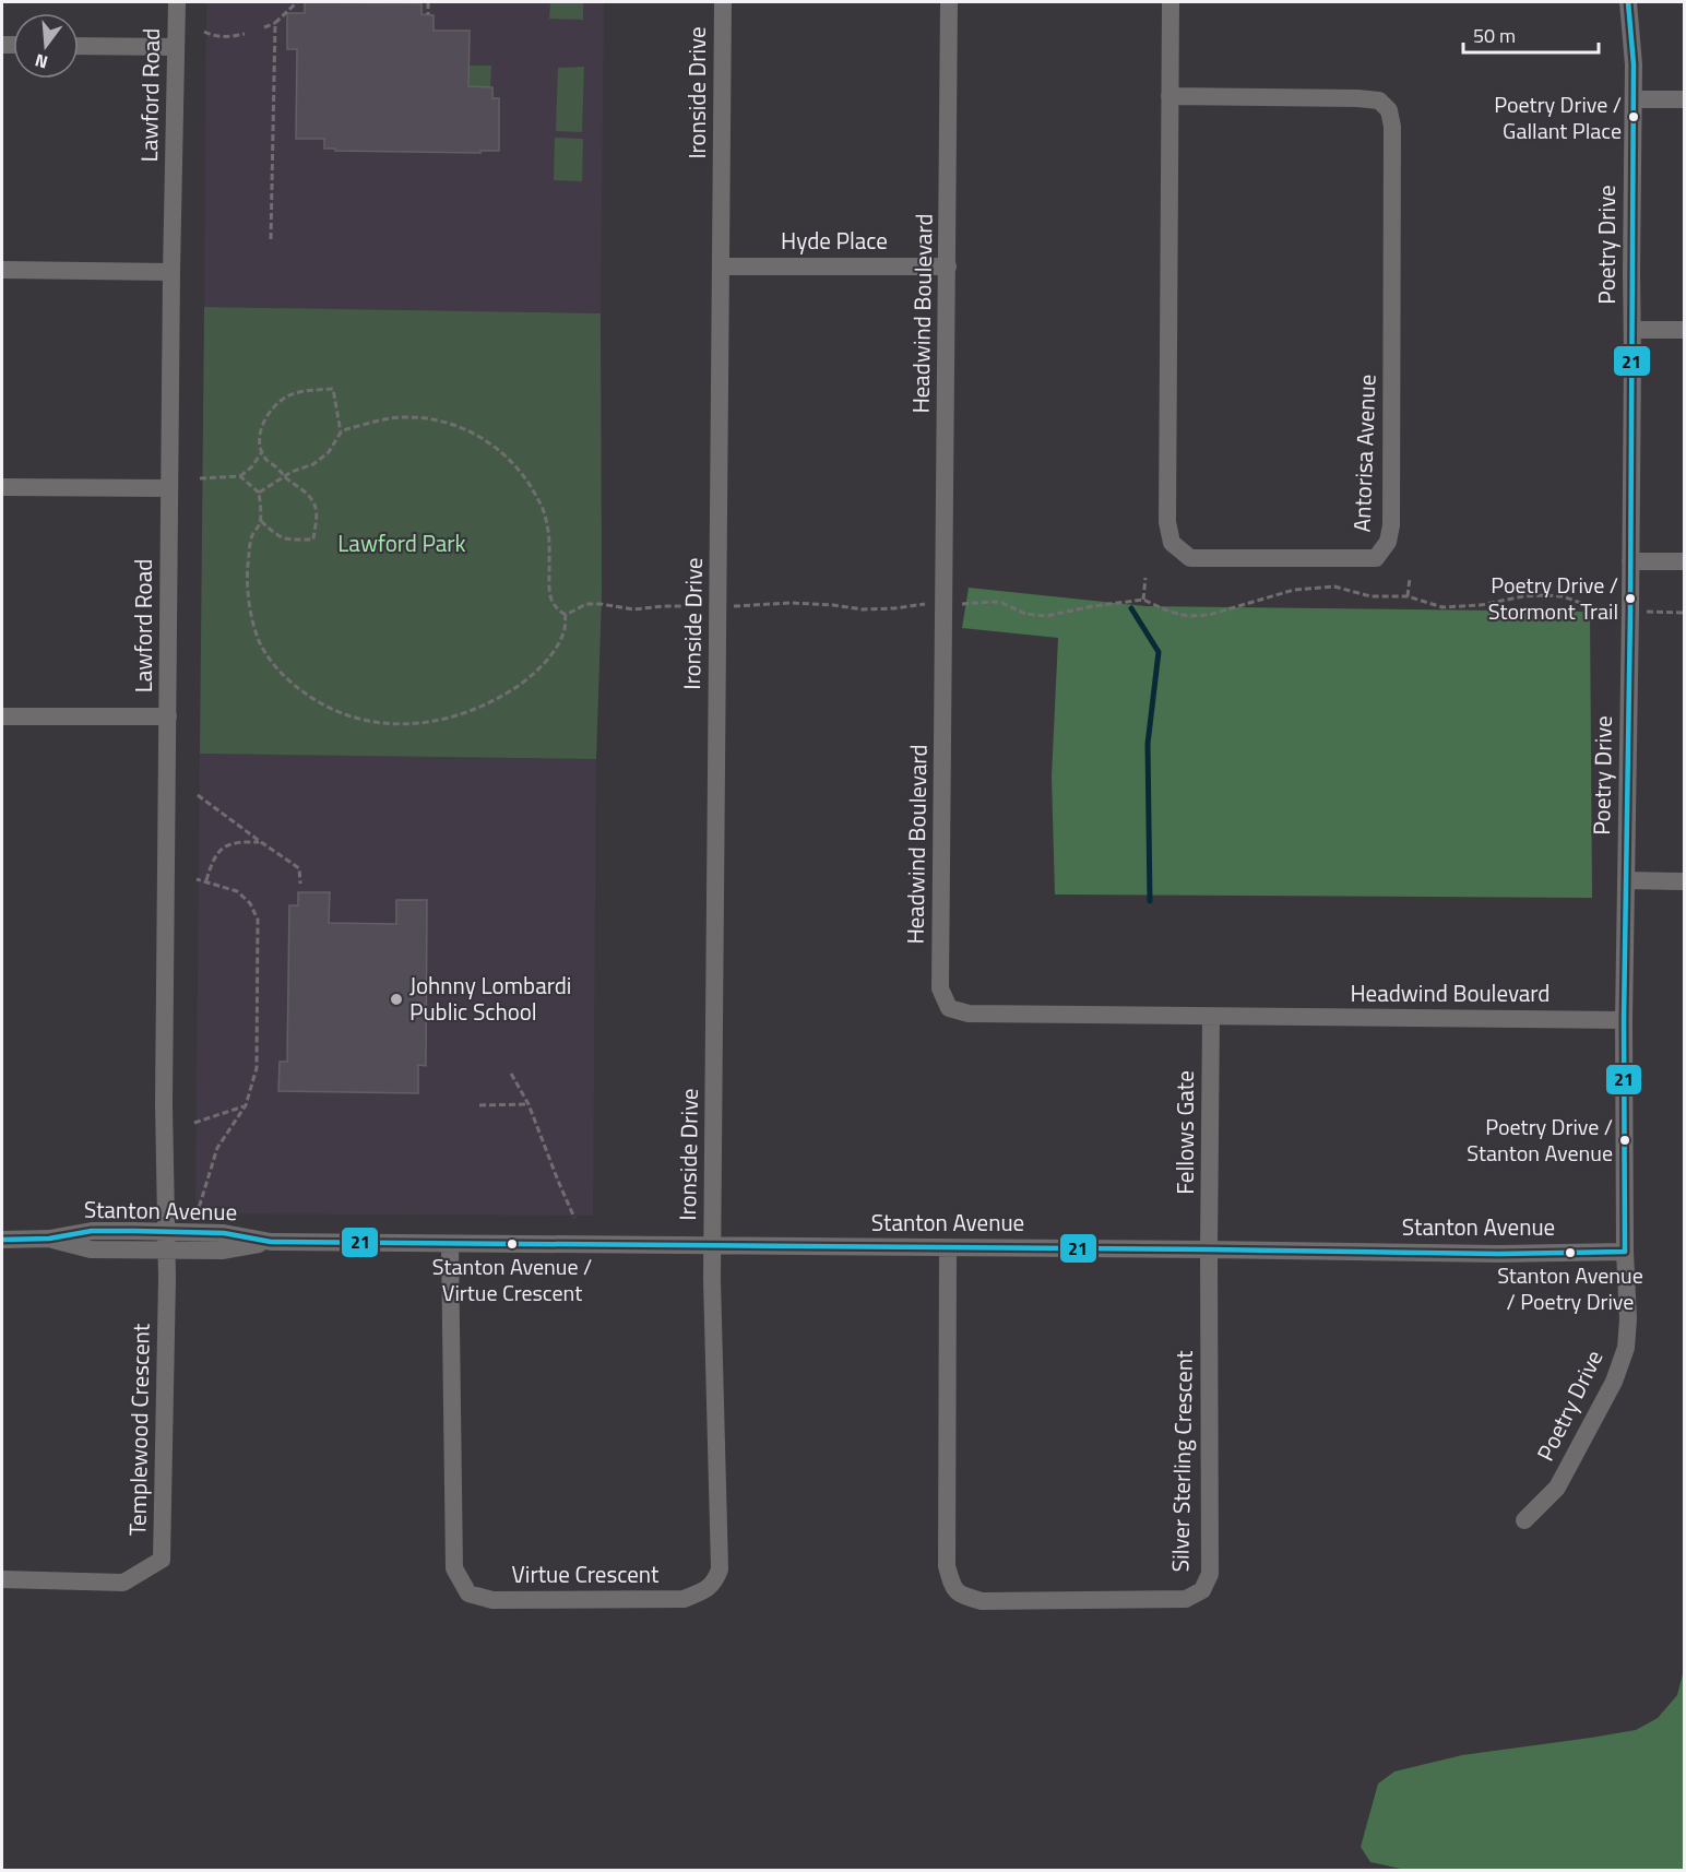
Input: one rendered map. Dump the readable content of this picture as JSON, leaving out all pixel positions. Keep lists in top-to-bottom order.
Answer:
{
  "streets": {
    "street": [
      "Ironside Drive",
      "Lawford Road",
      "Hyde Place",
      "Poetry Drive",
      "Headwind Boulevard",
      "Antorisa Avenue",
      "Fellows Gate",
      "Stanton Avenue",
      "Templewood Crescent",
      "Silver Sterling Crescent",
      "Virtue Crescent"
    ]
  },
  "crossings": [
    ["Ironside Drive", "Hyde Place"],
    ["Ironside Drive", "Stanton Avenue"],
    ["Ironside Drive", "Virtue Crescent"],
    ["Lawford Road", "Stanton Avenue"],
    ["Lawford Road", "Templewood Crescent"],
    ["Hyde Place", "Headwind Boulevard"],
    ["Poetry Drive", "Headwind Boulevard"],
    ["Poetry Drive", "Stanton Avenue"],
    ["Headwind Boulevard", "Fellows Gate"],
    ["Fellows Gate", "Stanton Avenue"],
    ["Fellows Gate", "Silver Sterling Crescent"],
    ["Stanton Avenue", "Templewood Crescent"],
    ["Stanton Avenue", "Silver Sterling Crescent"],
    ["Stanton Avenue", "Virtue Crescent"]
  ],
  "parks": ["Lawford Park"],
  "places": [
    "Poetry Drive / Gallant Place",
    "Poetry Drive / Stormont Trail",
    "Johnny Lombardi Public School",
    "Poetry Drive / Stanton Avenue",
    "Stanton Avenue / Virtue Crescent",
    "Stanton Avenue / Poetry Drive"
  ],
  "lines": ["transit line 21"],
  "scale_bar": "50 m",
  "north": "bottom"
}
